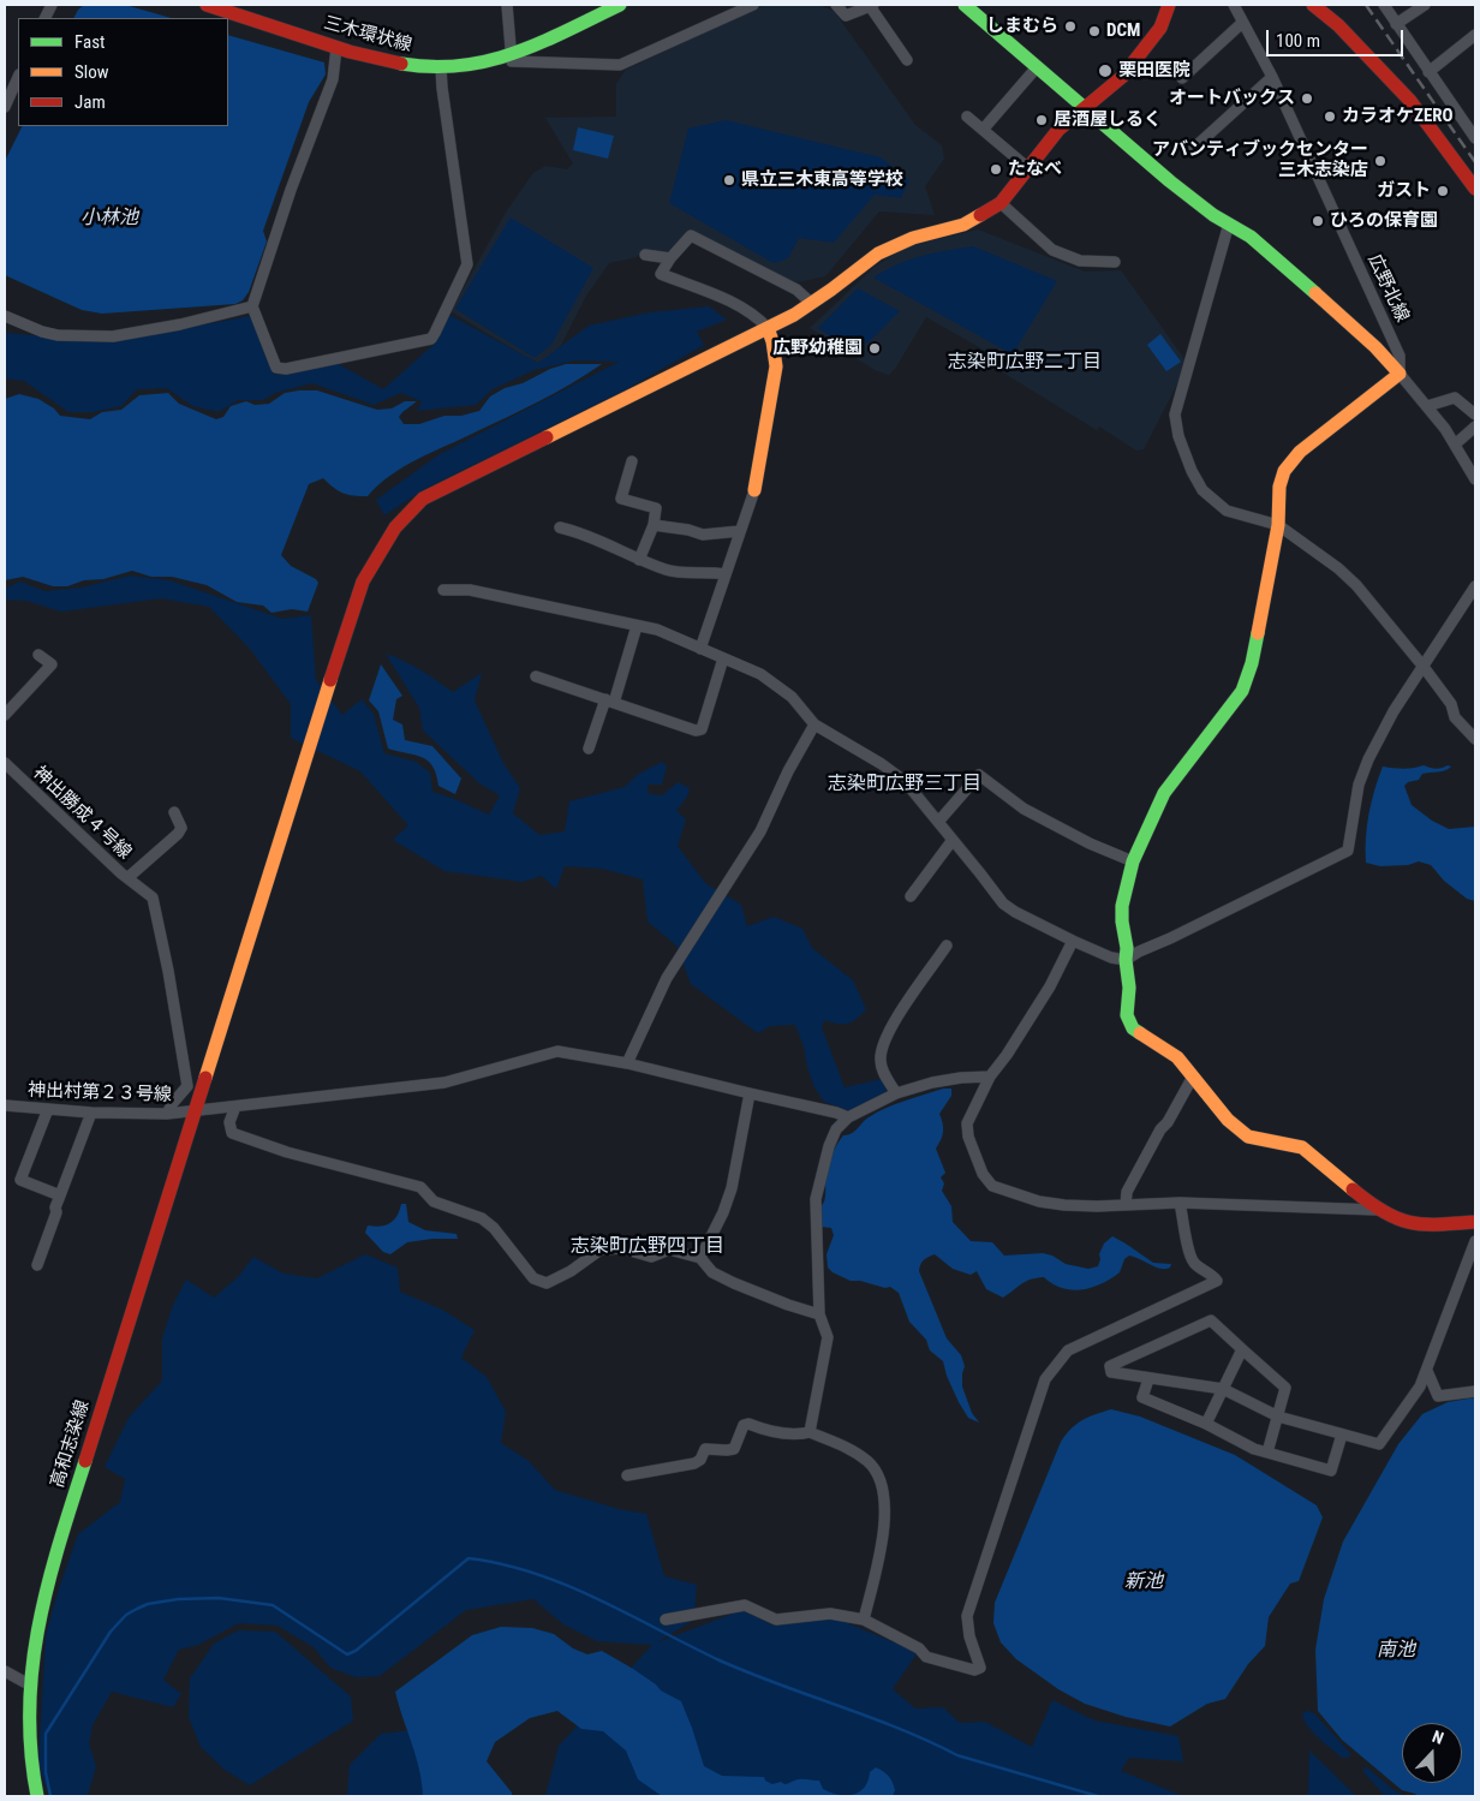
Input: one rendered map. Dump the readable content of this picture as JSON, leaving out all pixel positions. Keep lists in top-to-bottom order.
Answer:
{
  "streets": {
    "street": [
      "三木環状線",
      "広野北線",
      "神出勝成４号線",
      "神出村第２３号線",
      "高和志染線"
    ]
  },
  "crossings": [
    ["神出勝成４号線", "神出村第２３号線"],
    ["神出村第２３号線", "高和志染線"]
  ],
  "districts": ["志染町広野二丁目", "志染町広野三丁目", "志染町広野四丁目"],
  "water": ["小林池", "新池", "南池"],
  "places": [
    "しまむら",
    "DCM",
    "栗田医院",
    "オートバックス",
    "カラオケZERO",
    "居酒屋しるく",
    "アバンティブックセンター 三木志染店",
    "たなべ",
    "県立三木東高等学校",
    "ガスト",
    "ひろの保育園",
    "広野幼稚園"
  ],
  "legend": ["Fast", "Slow", "Jam"],
  "scale_bar": "100 m",
  "north": "top"
}
